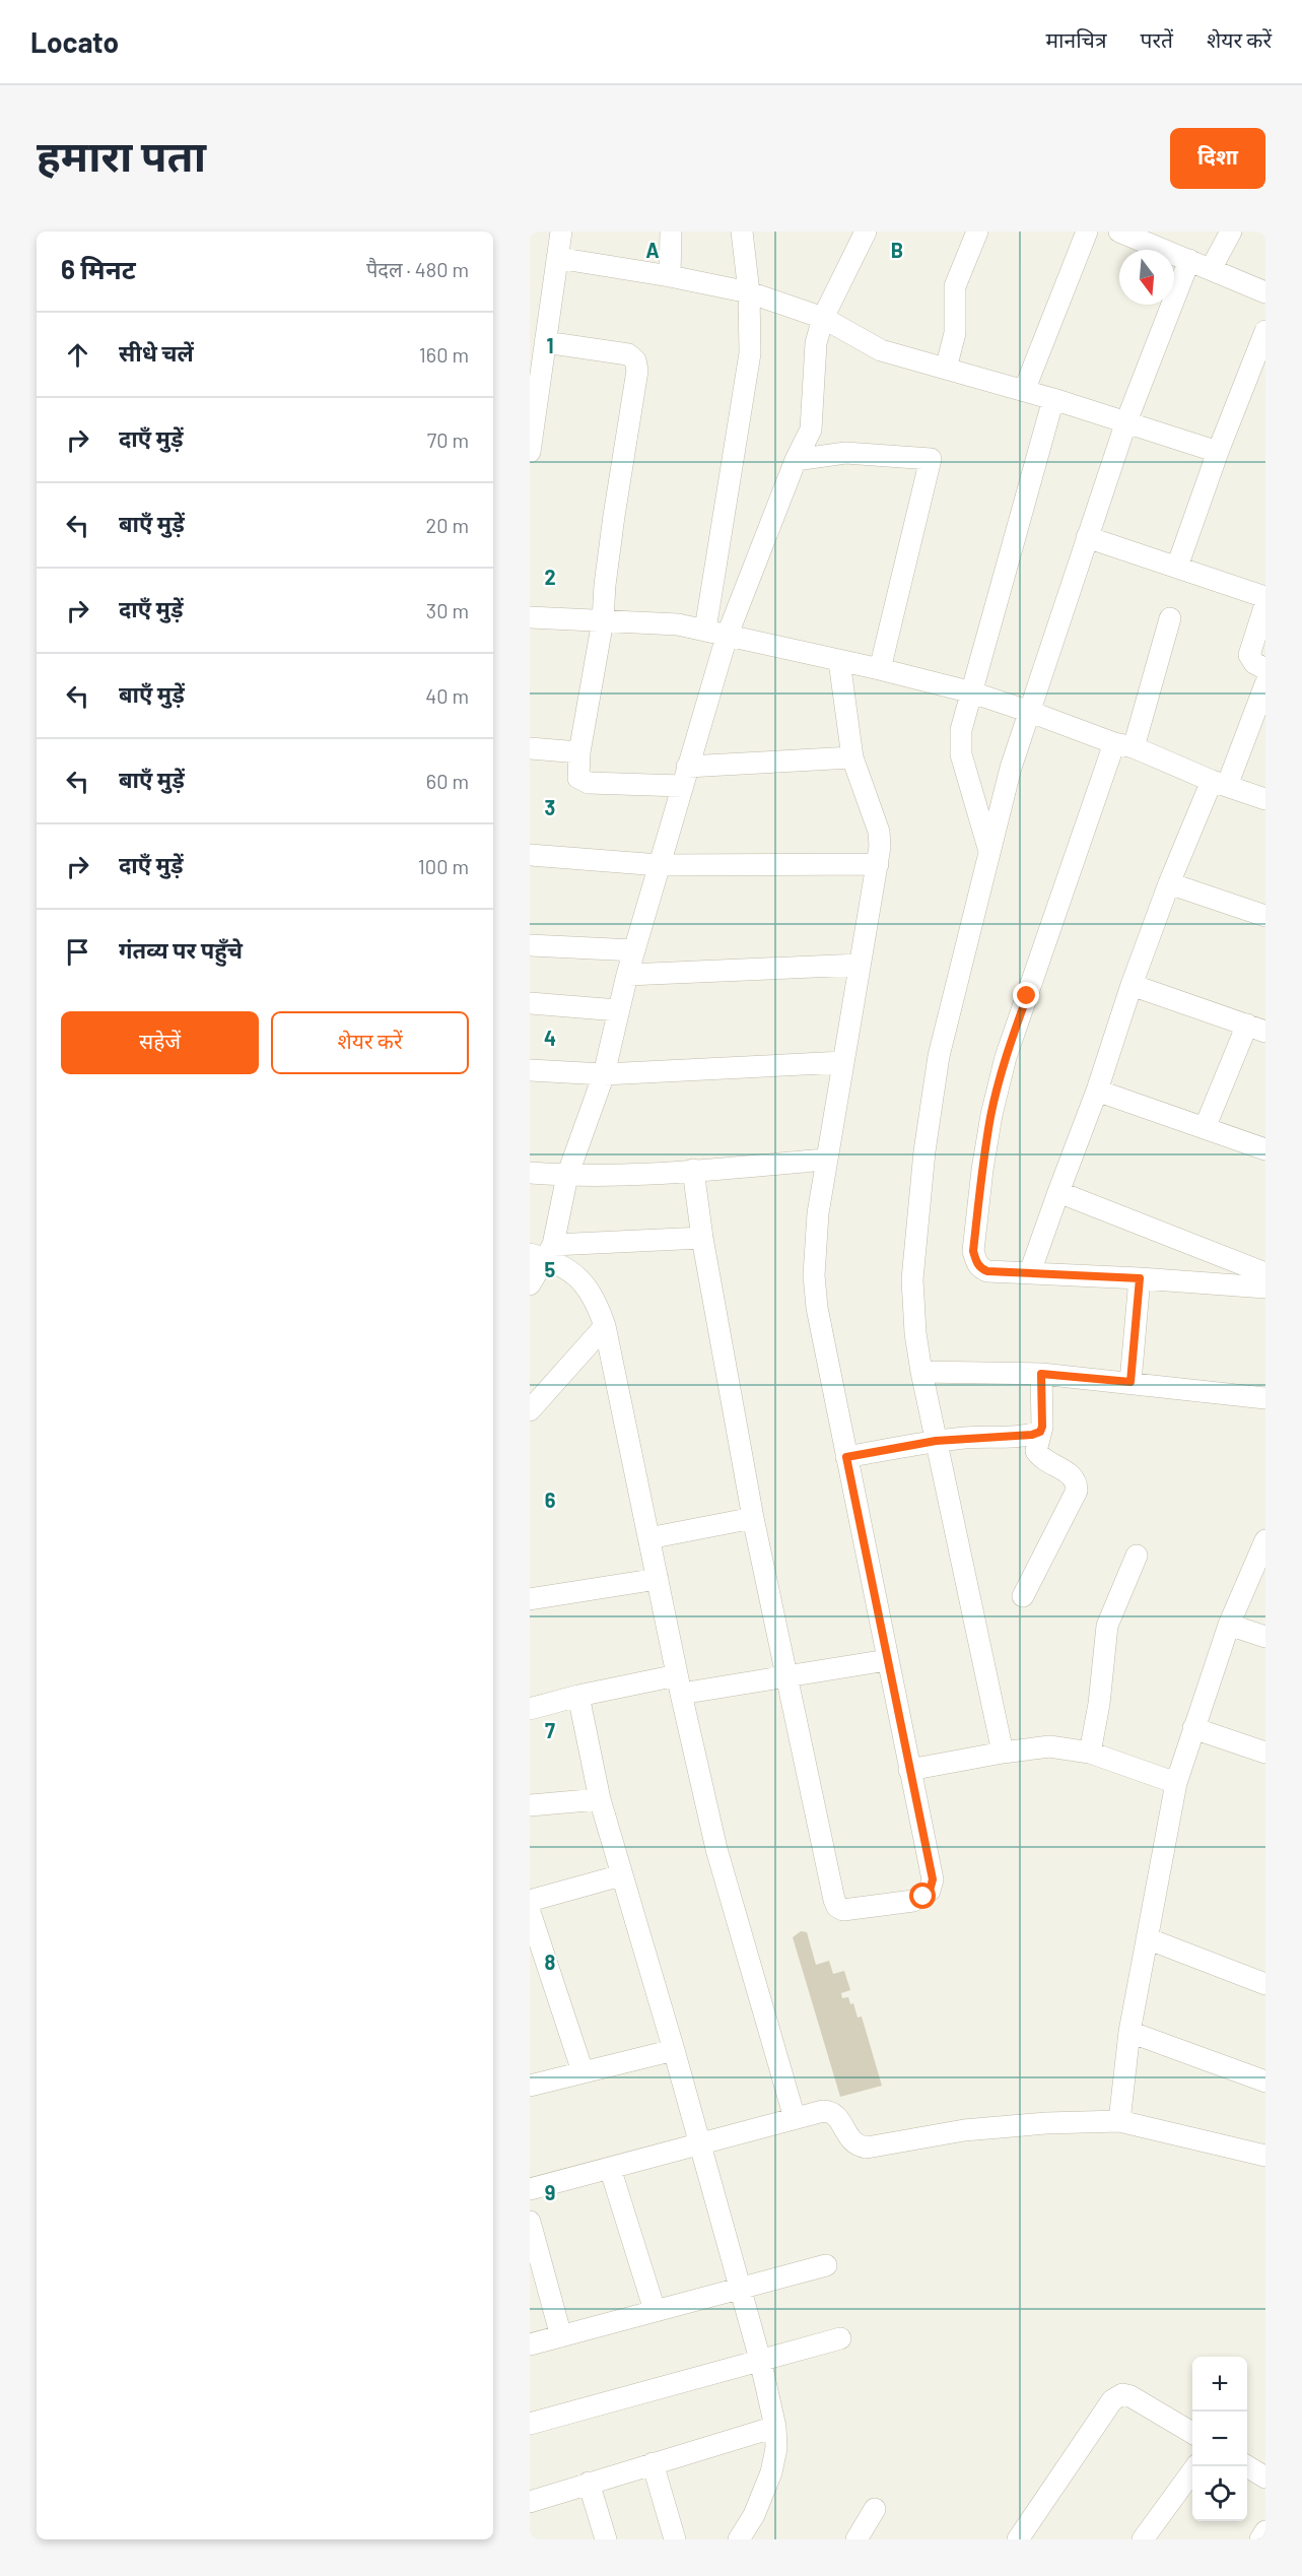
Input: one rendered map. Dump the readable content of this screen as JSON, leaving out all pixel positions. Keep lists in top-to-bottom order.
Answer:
{
  "north": "bottom",
  "page": {
    "header": "Locato",
    "nav": ["मानचित्र", "परतें", "शेयर करें"],
    "buttons": [
      "दिशा",
      ["सहेजें", "शेयर करें"]
    ],
    "title": "हमारा पता",
    "heading": ["6 मिनट", "पैदल · 480 m"],
    "list": [
      ["सीधे चलें", "160 m"],
      ["दाएँ मुड़ें", "70 m"],
      ["बाएँ मुड़ें", "20 m"],
      ["दाएँ मुड़ें", "30 m"],
      ["बाएँ मुड़ें", "40 m"],
      ["बाएँ मुड़ें", "60 m"],
      ["दाएँ मुड़ें", "100 m"],
      "गंतव्य पर पहुँचे"
    ],
    "map_buttons": ["+", "−"]
  },
  "grid": {
    "columns": ["A", "B"],
    "rows": [
      "1",
      "2",
      "3",
      "4",
      "5",
      "6",
      "7",
      "8",
      "9"
    ]
  }
}
